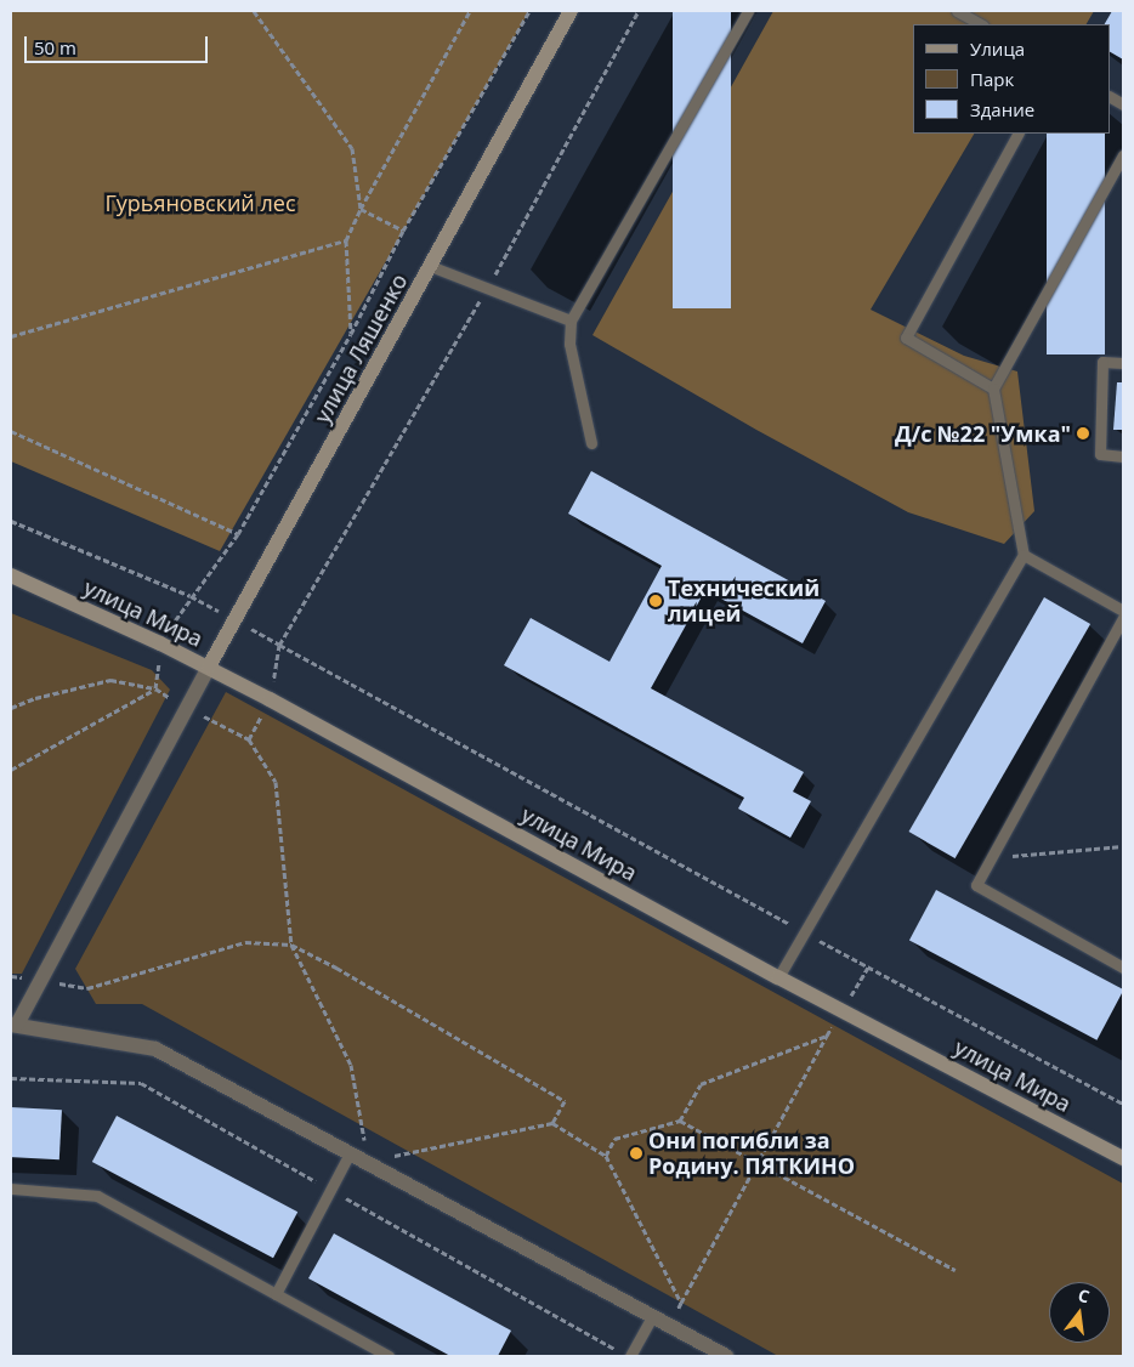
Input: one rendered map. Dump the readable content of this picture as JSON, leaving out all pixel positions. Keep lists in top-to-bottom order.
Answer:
{
  "streets": {
    "main road": ["улица Ляшенко", "улица Мира"]
  },
  "crossings": [
    ["улица Ляшенко", "улица Мира"]
  ],
  "parks": ["Гурьяновский лес"],
  "places": ["Д/с №22 \"Умка\"", "Технический лицей", "Они погибли за Родину. ПЯТКИНО"],
  "legend": ["Улица", "Парк", "Здание"],
  "scale_bar": "50 m",
  "north": "top"
}
